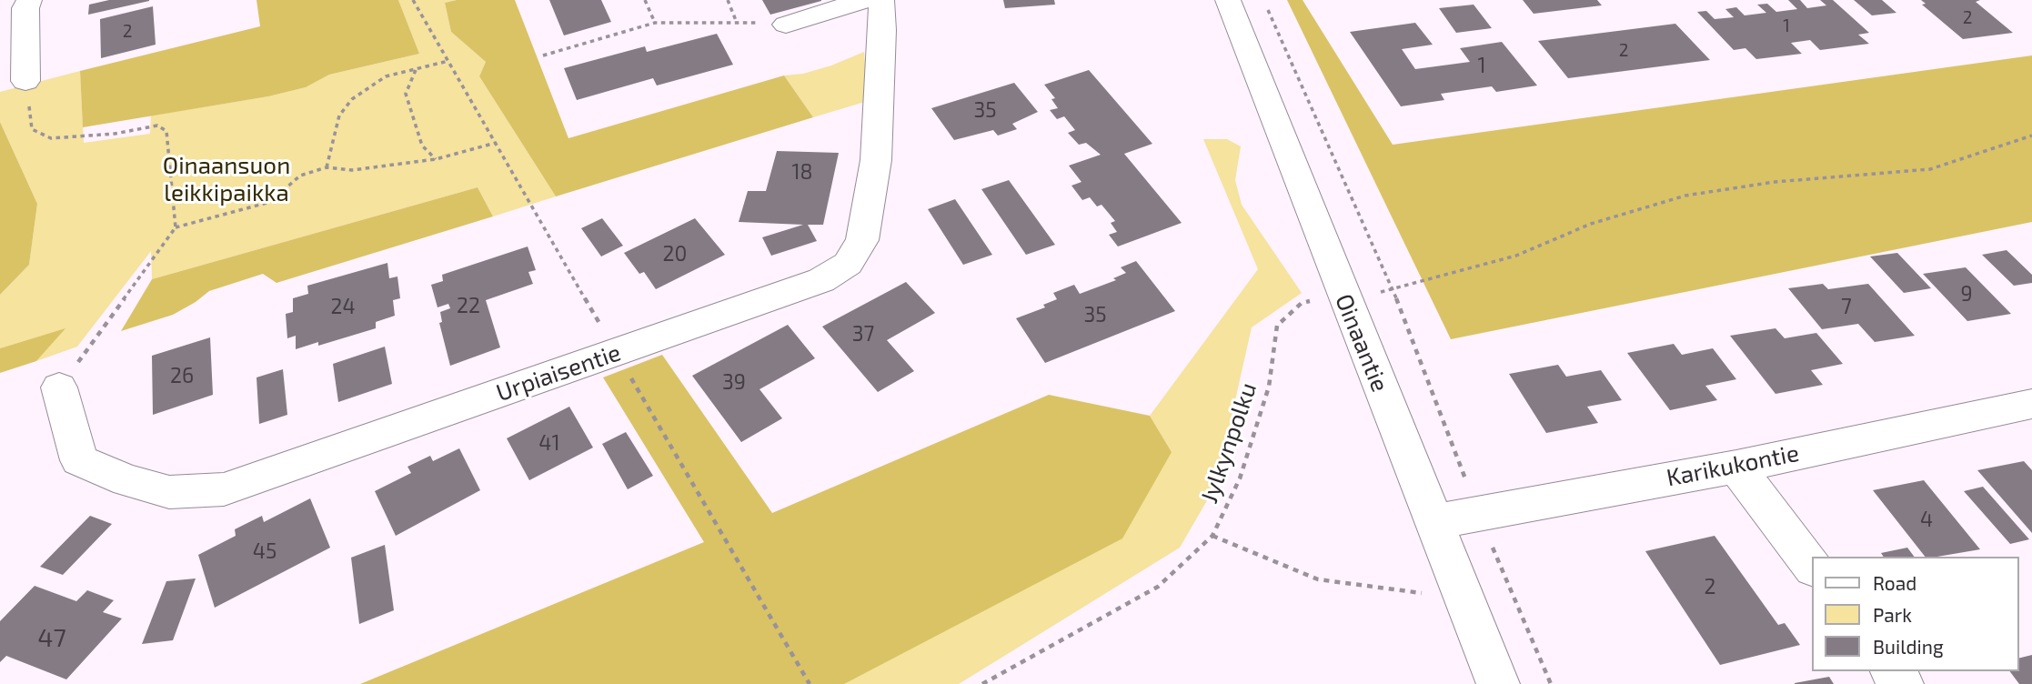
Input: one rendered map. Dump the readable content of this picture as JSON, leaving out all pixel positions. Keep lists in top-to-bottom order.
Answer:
{
  "streets": {
    "street": ["Oinaantie", "Urpiaisentie", "Karikukontie"],
    "path": ["Jylkynpolku"]
  },
  "crossings": [
    ["Oinaantie", "Jylkynpolku"],
    ["Oinaantie", "Karikukontie"]
  ],
  "parks": ["Oinaansuon leikkipaikka"],
  "house_numbers": [
    "2",
    "1",
    "2",
    "2",
    "1",
    "35",
    "18",
    "20",
    "9",
    "22",
    "24",
    "7",
    "35",
    "37",
    "26",
    "39",
    "41",
    "4",
    "45",
    "2",
    "47"
  ],
  "legend": ["Road", "Park", "Building"]
}
